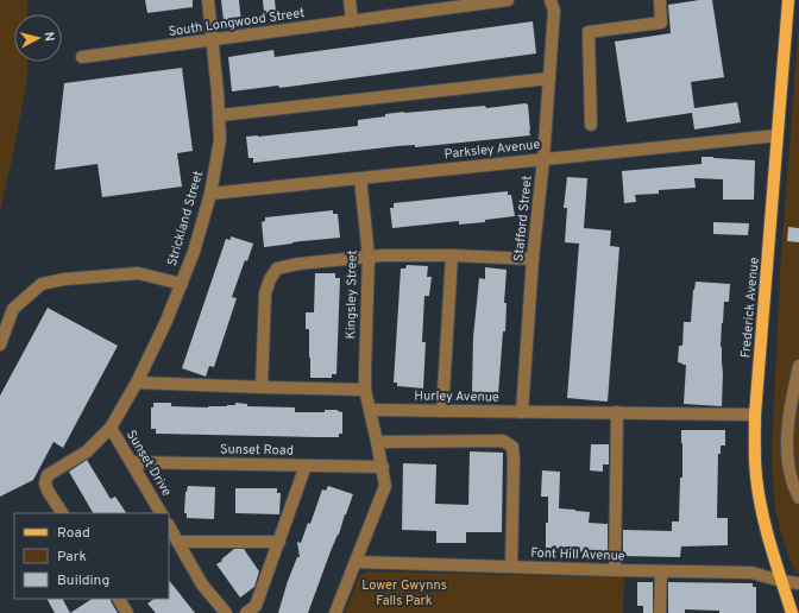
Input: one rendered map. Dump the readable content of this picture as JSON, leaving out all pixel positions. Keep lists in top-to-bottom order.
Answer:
{
  "streets": {
    "main road": ["Frederick Avenue"],
    "street": [
      "South Longwood Street",
      "Parksley Avenue",
      "Strickland Street",
      "Stafford Street",
      "Kingsley Street",
      "Hurley Avenue",
      "Sunset Road",
      "Sunset Drive",
      "Font Hill Avenue"
    ]
  },
  "crossings": [
    ["South Longwood Street", "Strickland Street"],
    ["Parksley Avenue", "Strickland Street"],
    ["Parksley Avenue", "Stafford Street"],
    ["Parksley Avenue", "Kingsley Street"],
    ["Parksley Avenue", "Frederick Avenue"],
    ["Strickland Street", "Sunset Drive"],
    ["Stafford Street", "Hurley Avenue"],
    ["Kingsley Street", "Hurley Avenue"],
    ["Frederick Avenue", "Hurley Avenue"],
    ["Frederick Avenue", "Font Hill Avenue"],
    ["Sunset Road", "Sunset Drive"]
  ],
  "parks": ["Lower Gwynns Falls Park"],
  "legend": ["Road", "Park", "Building"],
  "north": "right"
}
